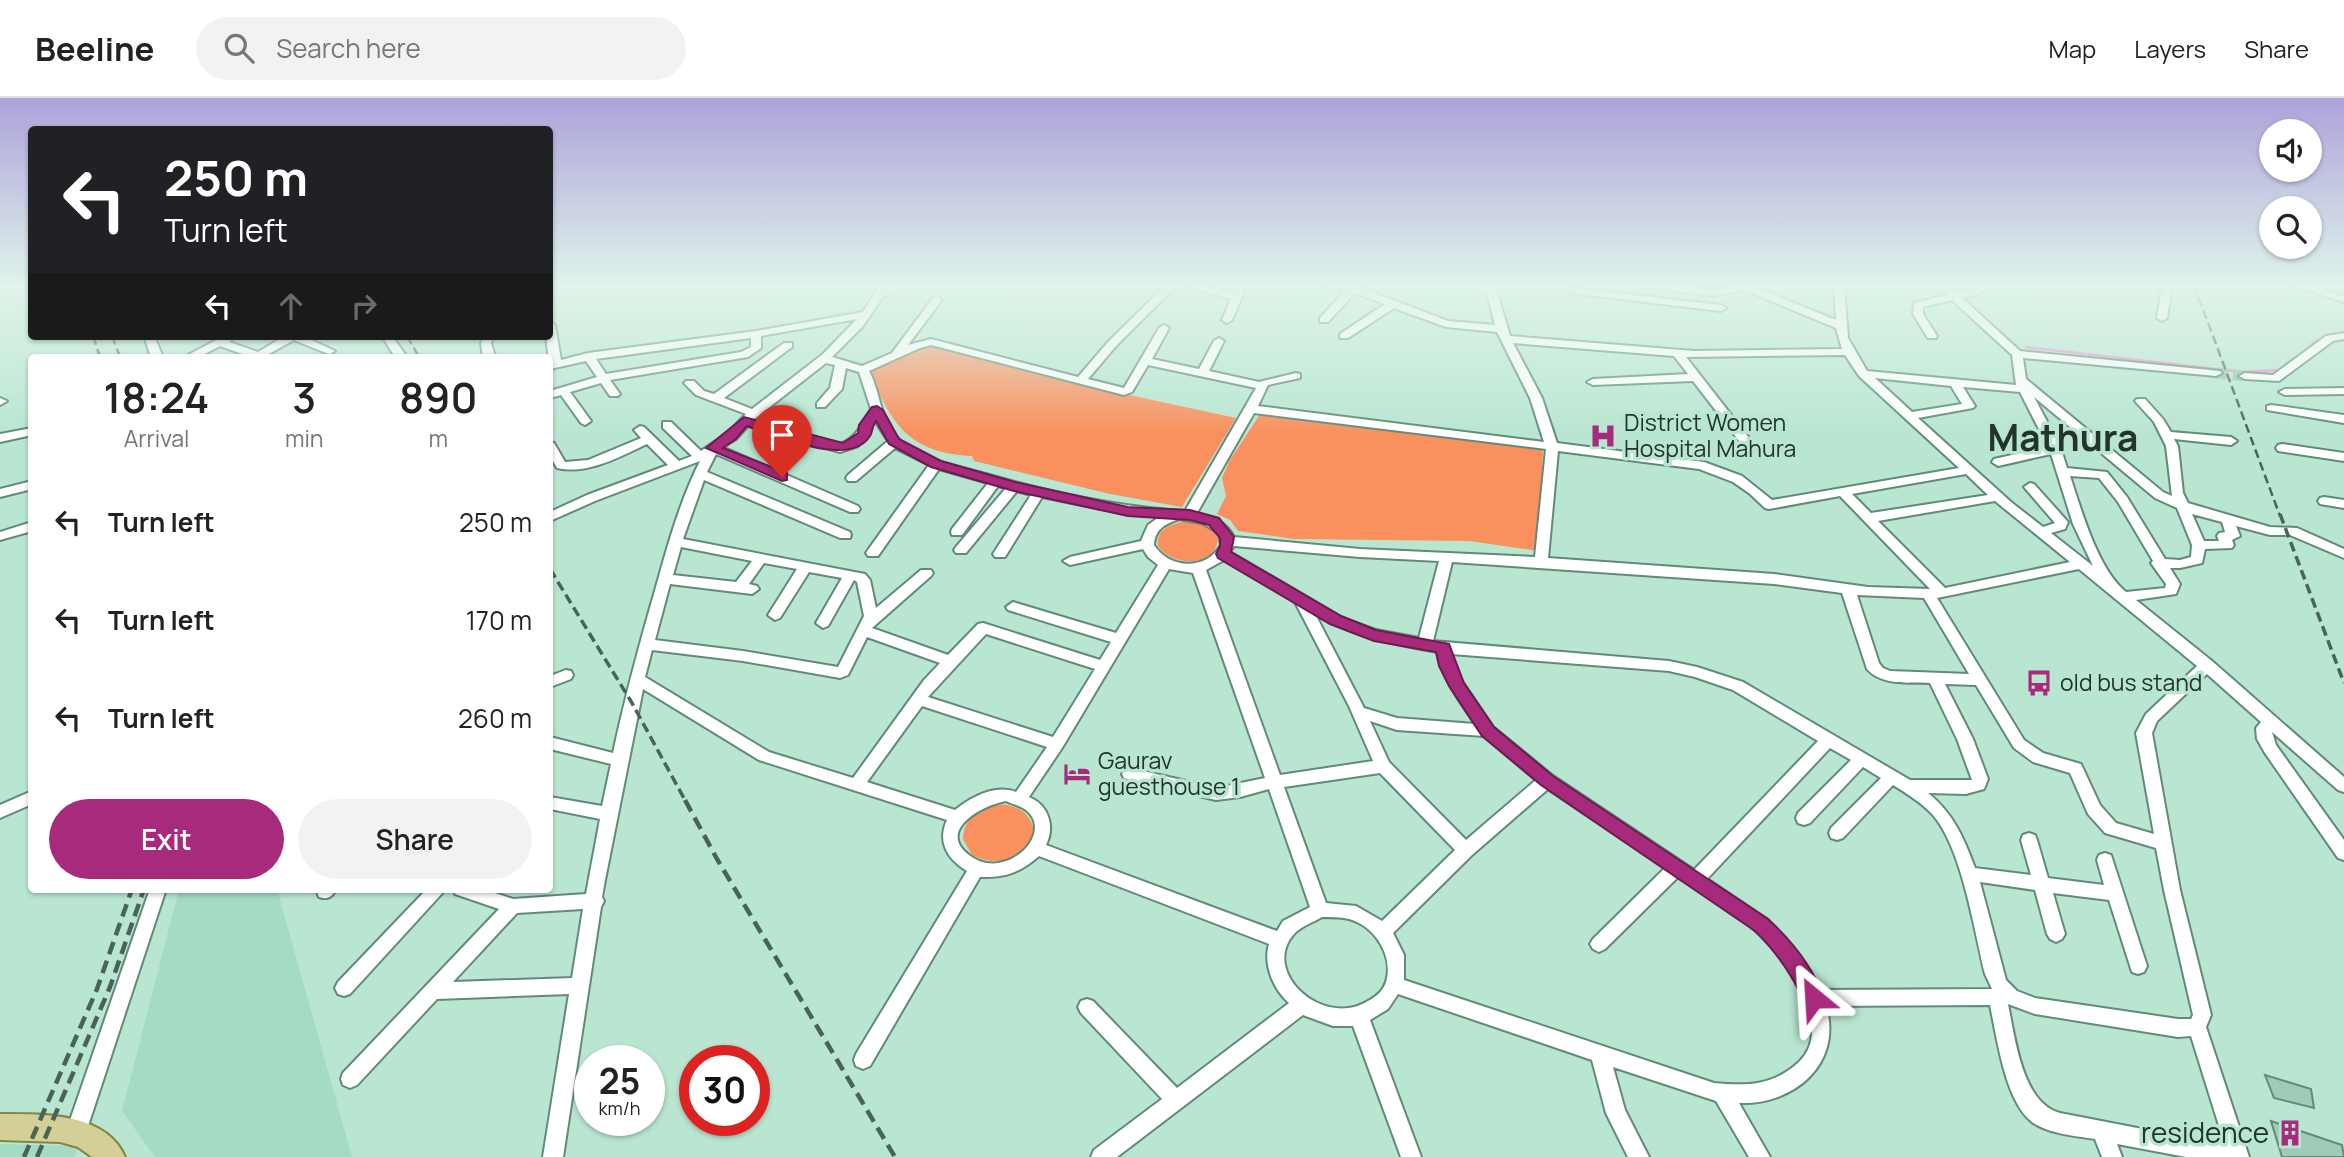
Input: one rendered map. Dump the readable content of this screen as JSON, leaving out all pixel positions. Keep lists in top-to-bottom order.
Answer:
{
  "districts": ["Mathura"],
  "places": {
    "hospital": ["District Women Hospital Mahura"],
    "bus stop": ["old bus stand"],
    "hotel": ["Gaurav guesthouse 1"],
    "building": ["residence"]
  },
  "page": {
    "header": "Beeline",
    "search": "Search here",
    "nav": ["Map", "Layers", "Share"],
    "turn": ["250 m", "Turn left"],
    "eta": [
      "18:24",
      "Arrival",
      "3",
      "min",
      "890",
      "m"
    ],
    "list": [
      {
        "name": "Turn left",
        "value": "250 m"
      },
      {
        "name": "Turn left",
        "value": "170 m"
      },
      {
        "name": "Turn left",
        "value": "260 m"
      }
    ],
    "buttons": ["Exit", "Share"],
    "speed": "25 km/h",
    "limit": "30"
  }
}
